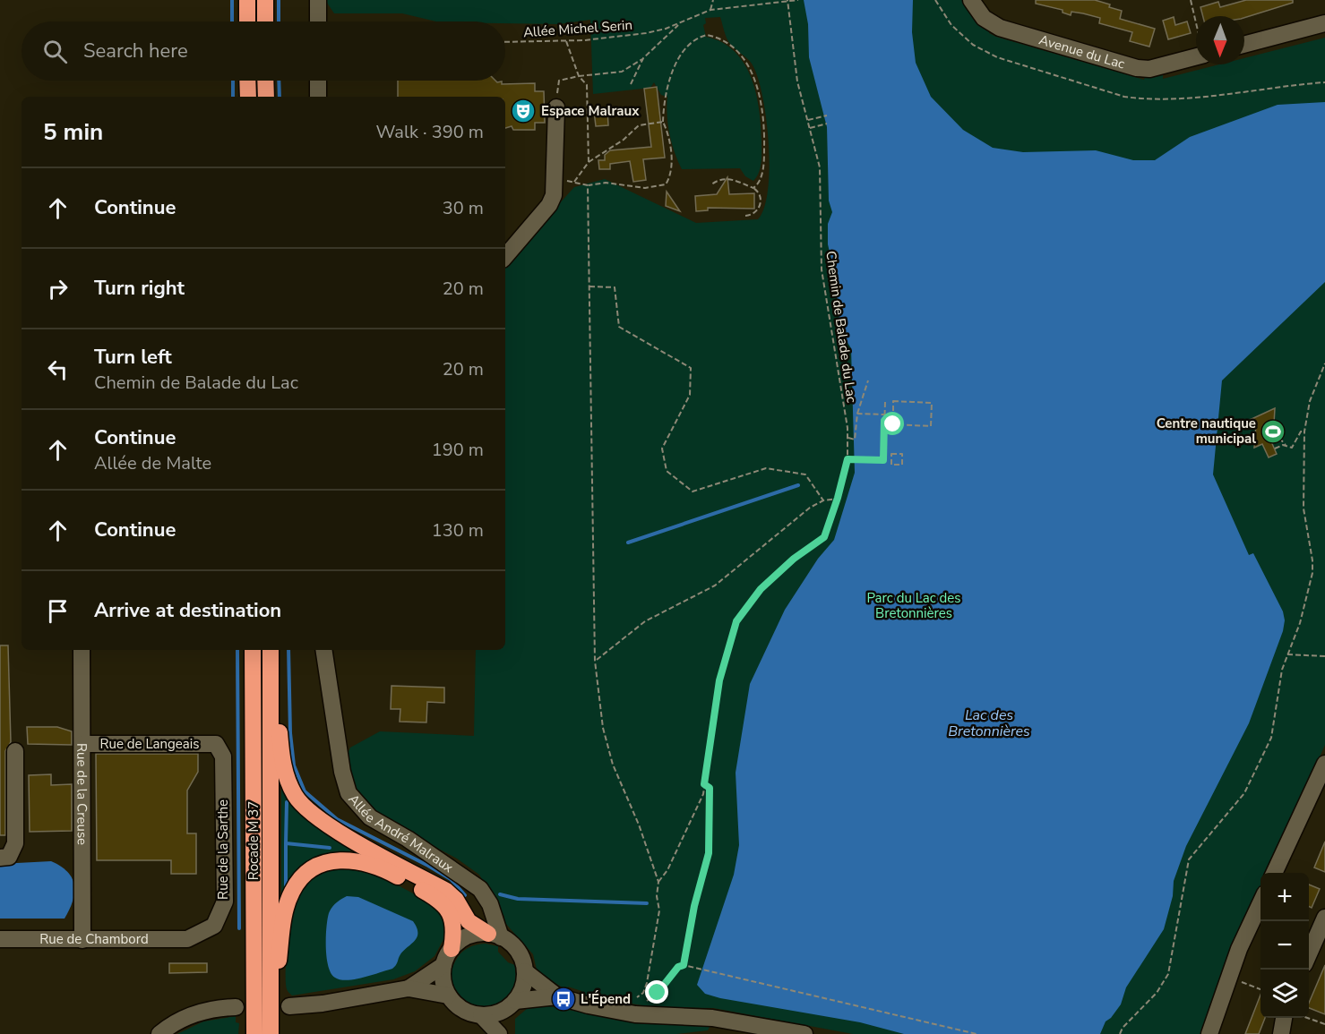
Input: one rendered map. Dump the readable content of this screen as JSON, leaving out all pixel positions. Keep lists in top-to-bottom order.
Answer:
{
  "streets": {
    "highway": ["Rocade M 37"],
    "street": [
      "Avenue du Lac",
      "Rue de Langeais",
      "Rue de la Creuse",
      "Allée André Malraux",
      "Rue de la Sarthe",
      "Rue de Chambord"
    ],
    "path": ["Allée Michel Serin", "Chemin de Balade du Lac"]
  },
  "crossings": [
    ["Allée Michel Serin", "Chemin de Balade du Lac"],
    ["Rue de Langeais", "Rue de la Creuse"],
    ["Rue de Langeais", "Rue de la Sarthe"],
    ["Rue de la Creuse", "Rue de Chambord"],
    ["Rue de la Sarthe", "Rue de Chambord"]
  ],
  "water": ["Lac des Bretonnières"],
  "parks": ["Parc du Lac des Bretonnières"],
  "places": {
    "theatre": ["Espace Malraux"],
    "sports": ["Centre nautique municipal"],
    "bus stop": ["L'Épend"]
  },
  "north": "bottom",
  "page": {
    "search": "Search here",
    "heading": ["5 min", "Walk · 390 m"],
    "list": [
      ["Continue", "30 m"],
      ["Turn right", "20 m"],
      ["Turn left", "Chemin de Balade du Lac", "20 m"],
      ["Continue", "Allée de Malte", "190 m"],
      ["Continue", "130 m"],
      "Arrive at destination"
    ],
    "map_buttons": ["+", "−"]
  }
}
